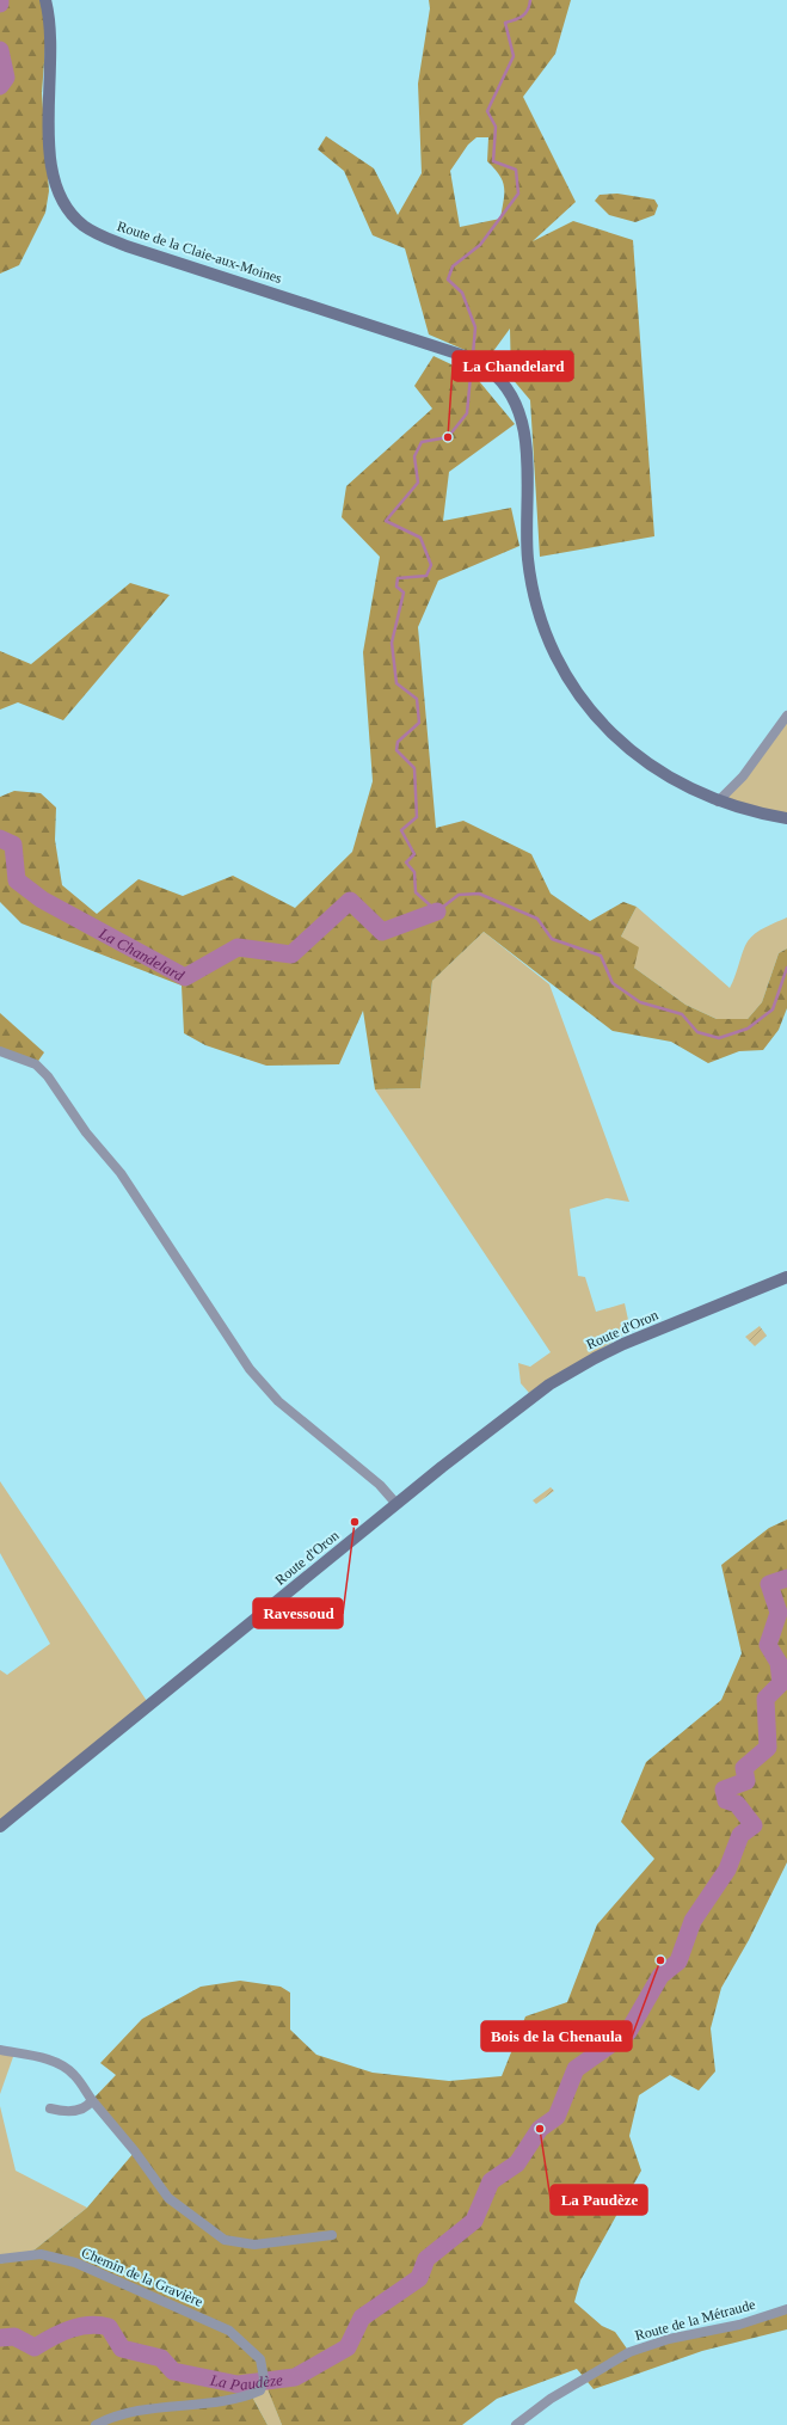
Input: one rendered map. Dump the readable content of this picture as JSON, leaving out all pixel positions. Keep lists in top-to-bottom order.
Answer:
{
  "streets": {
    "main road": ["Route de la Claie-aux-Moines", "Route d'Oron"],
    "street": ["Chemin de la Gravière", "Route de la Métraude"]
  },
  "water": ["La Chandelard", "La Paudèze"],
  "places": [
    "La Chandelard",
    "Ravessoud",
    "Bois de la Chenaula",
    "La Paudèze"
  ]
}
